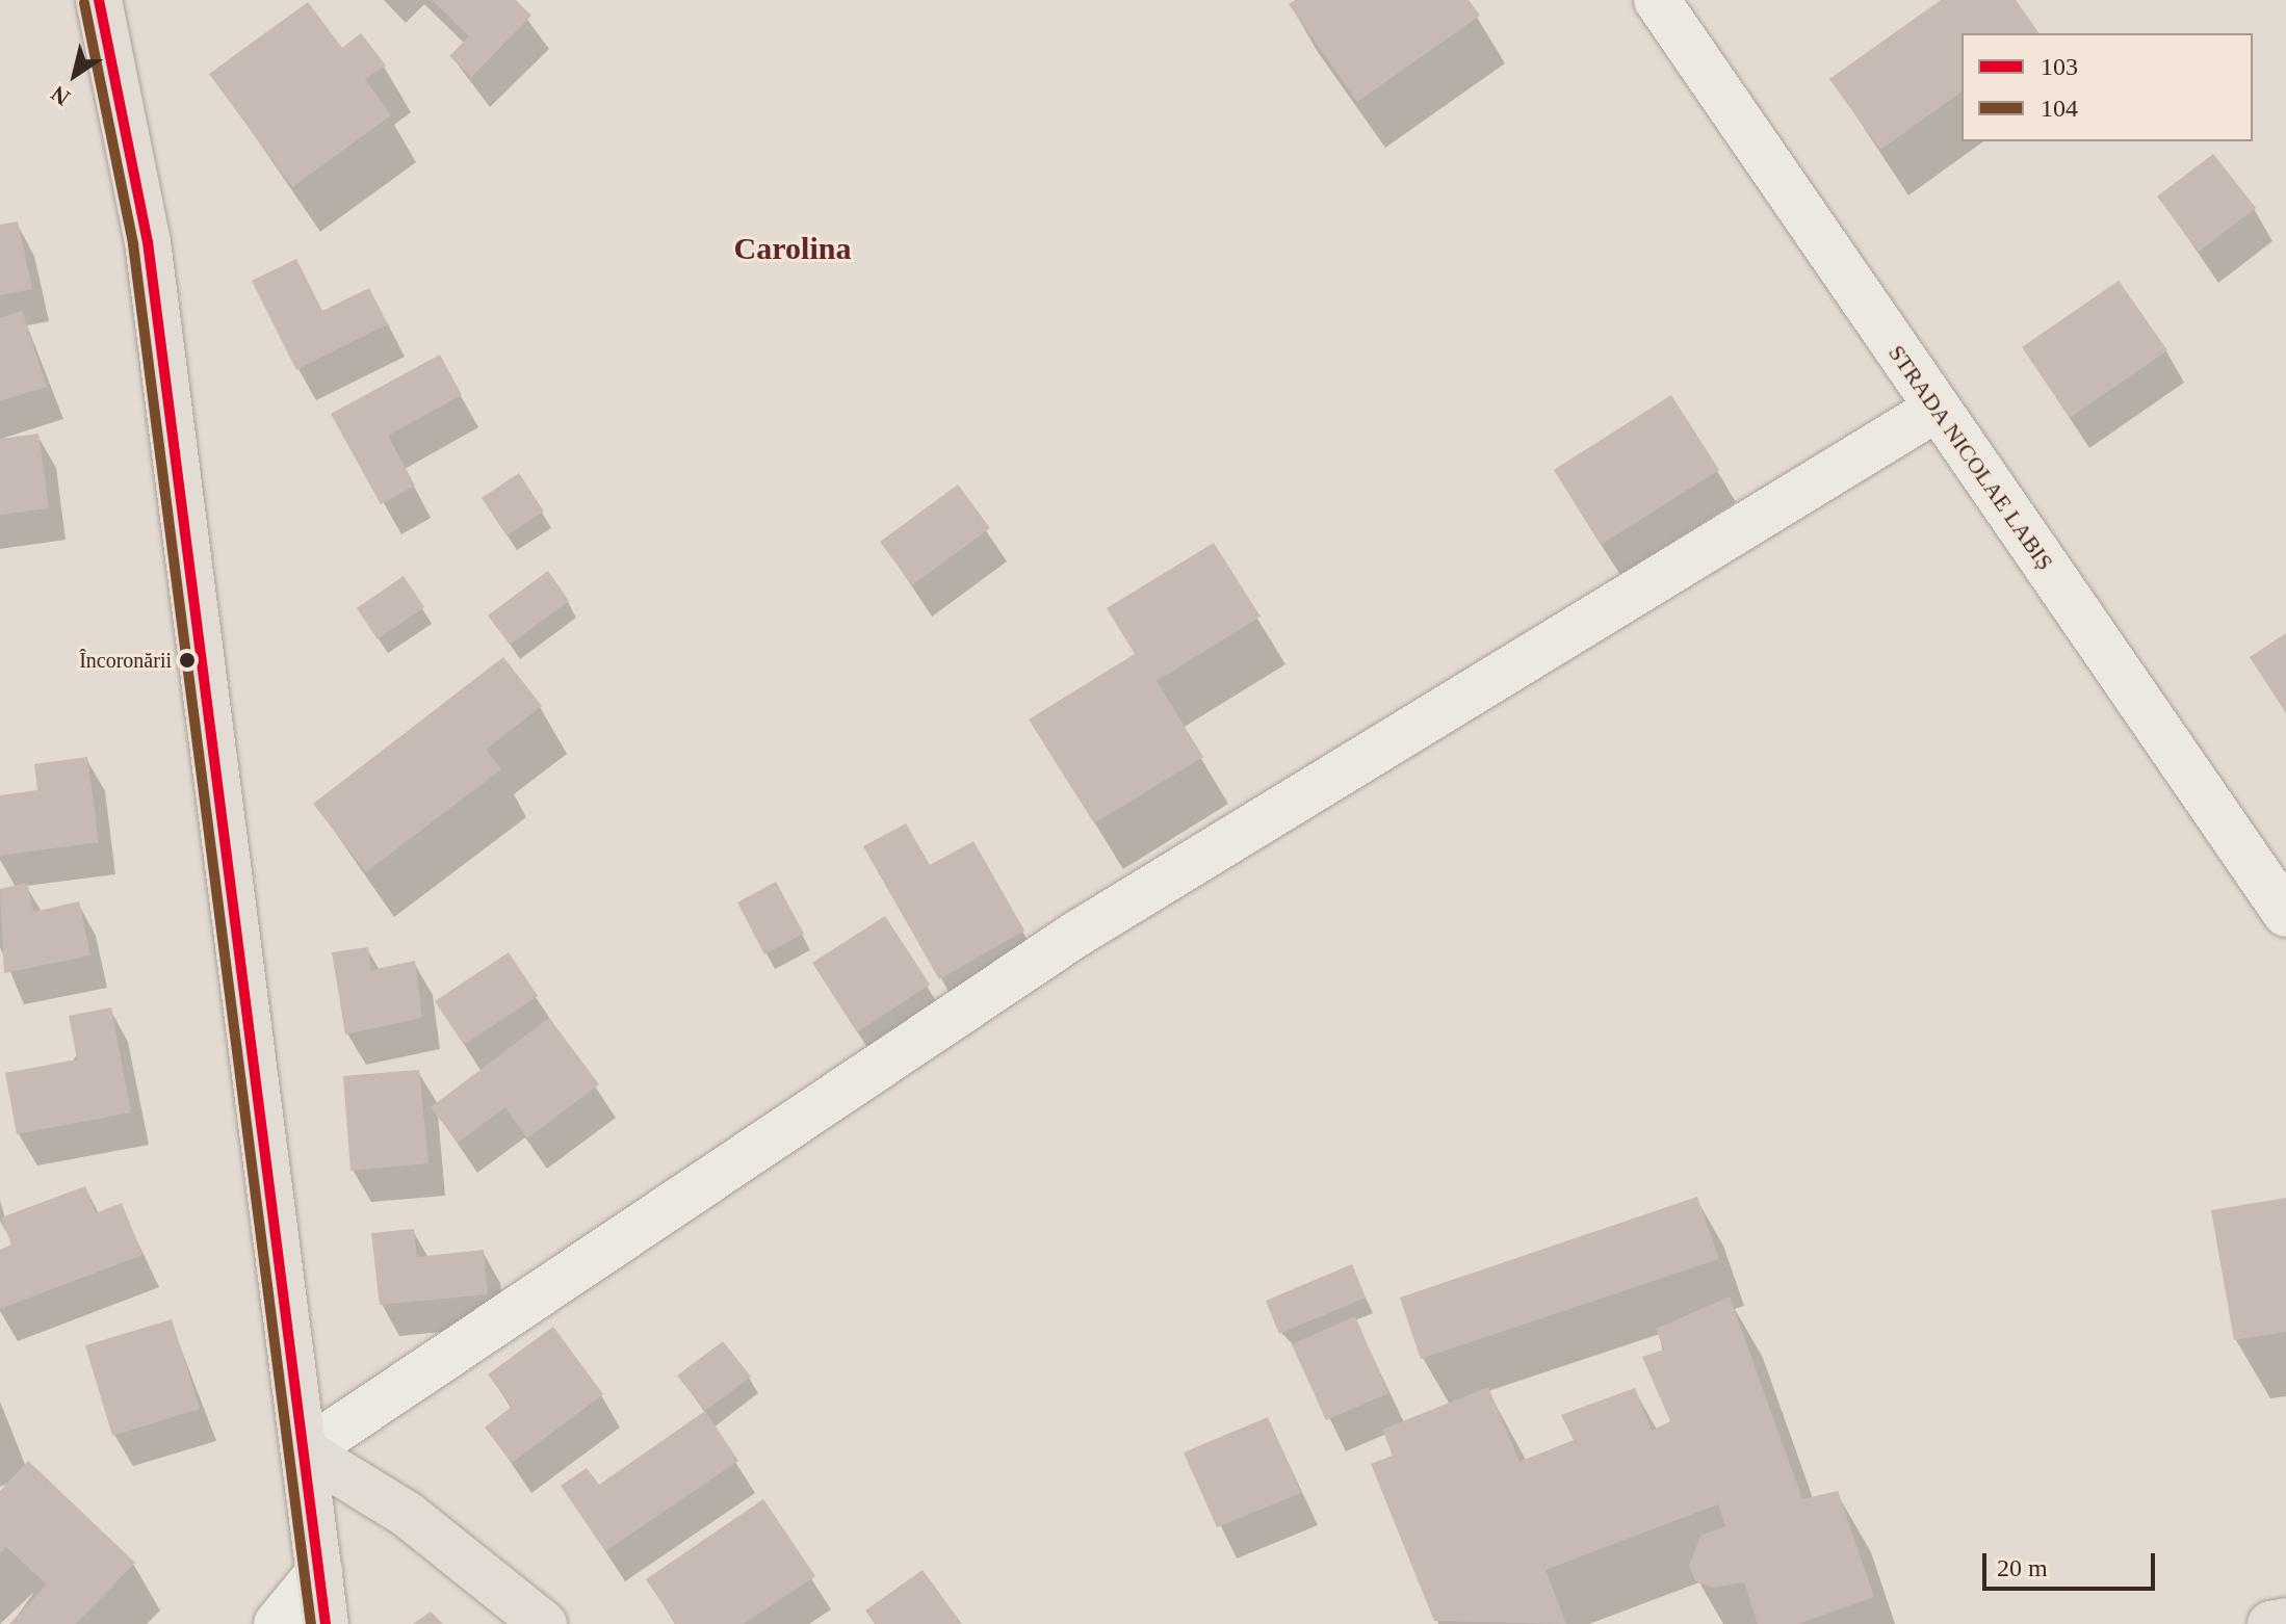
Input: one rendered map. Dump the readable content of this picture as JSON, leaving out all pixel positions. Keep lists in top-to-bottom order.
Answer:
{
  "streets": {
    "street": ["STRADA NICOLAE LABIȘ"]
  },
  "districts": ["Carolina"],
  "places": ["Încoronării"],
  "lines": ["transit line 103", "transit line 104"],
  "legend": ["103", "104"],
  "scale_bar": "20 m",
  "north": "bottom left"
}
